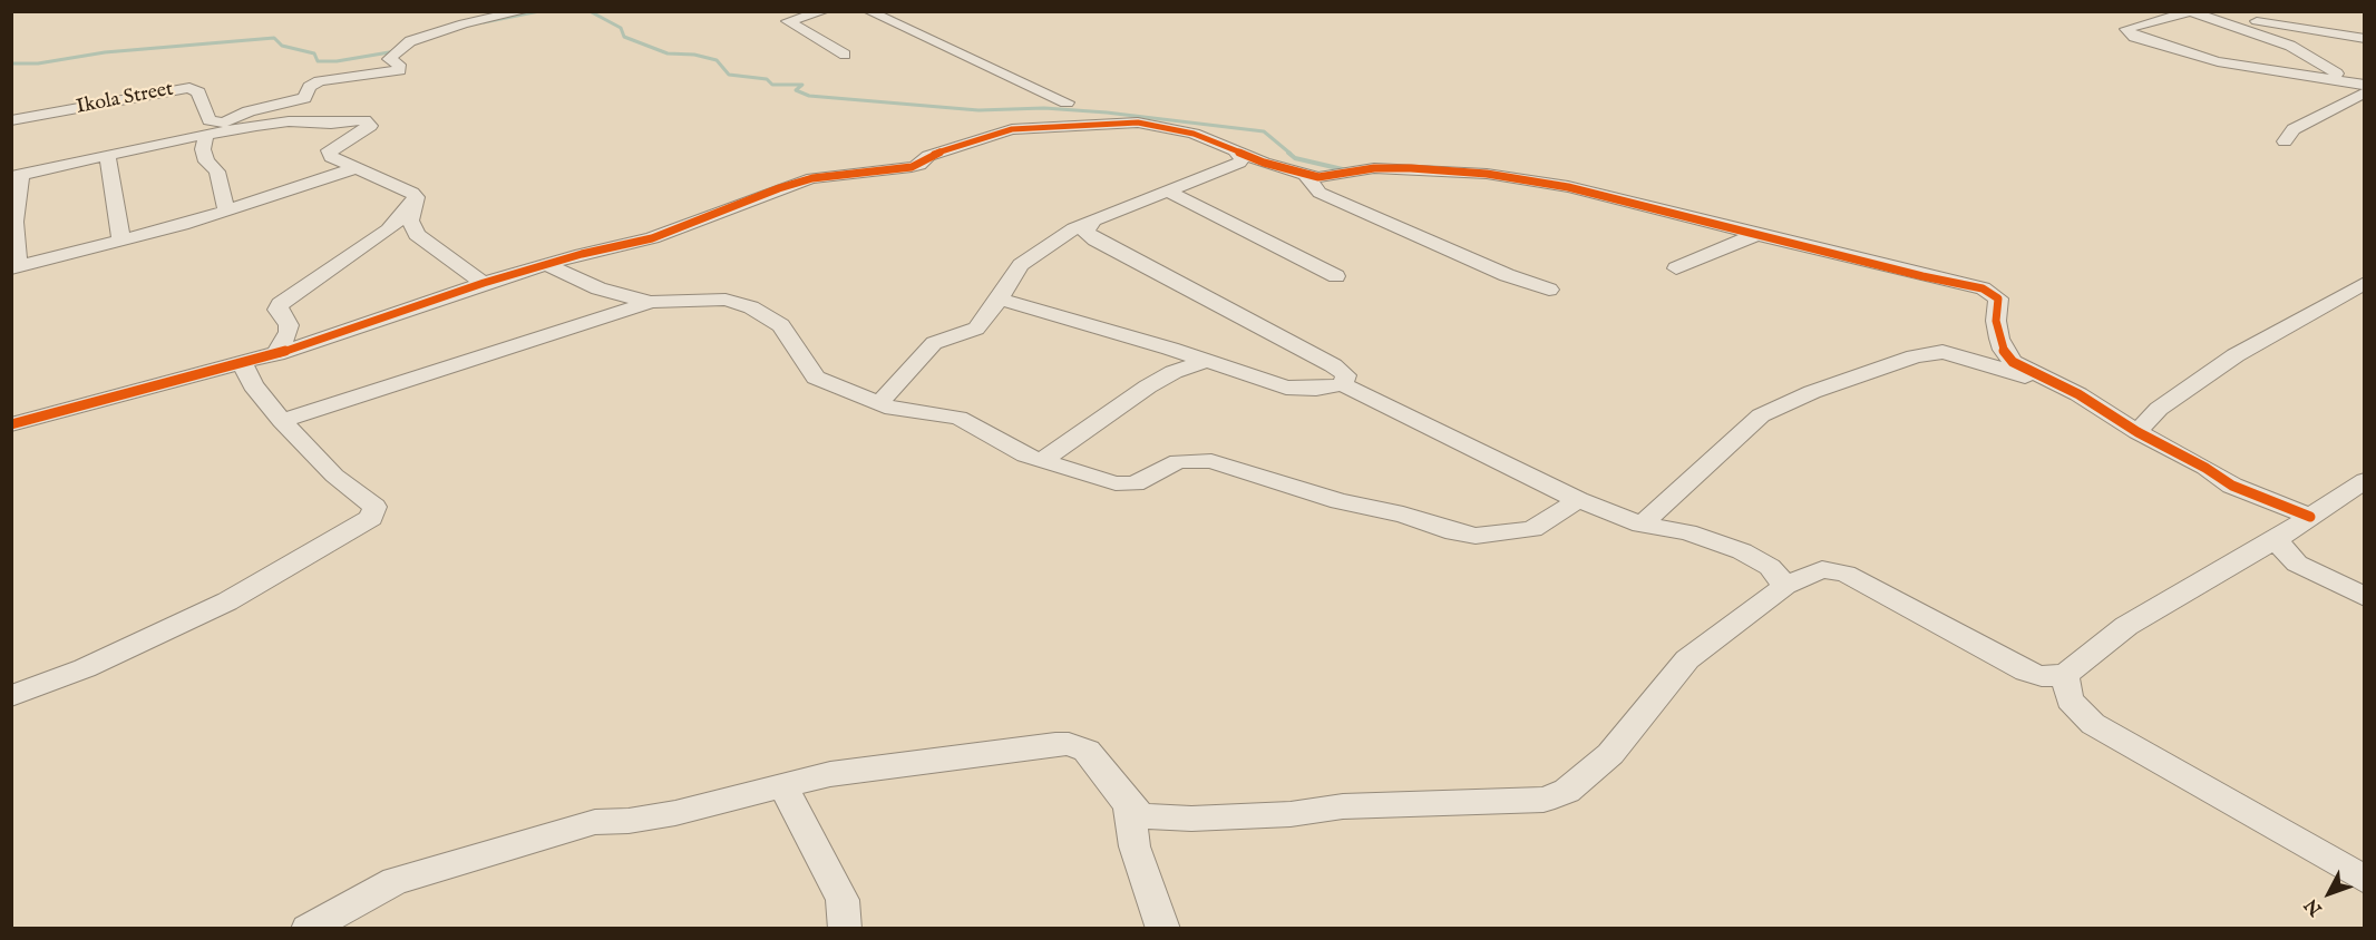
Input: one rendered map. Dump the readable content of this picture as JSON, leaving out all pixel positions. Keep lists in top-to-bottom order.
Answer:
{
  "streets": {
    "street": ["Ikola Street"]
  },
  "north": "bottom left"
}
